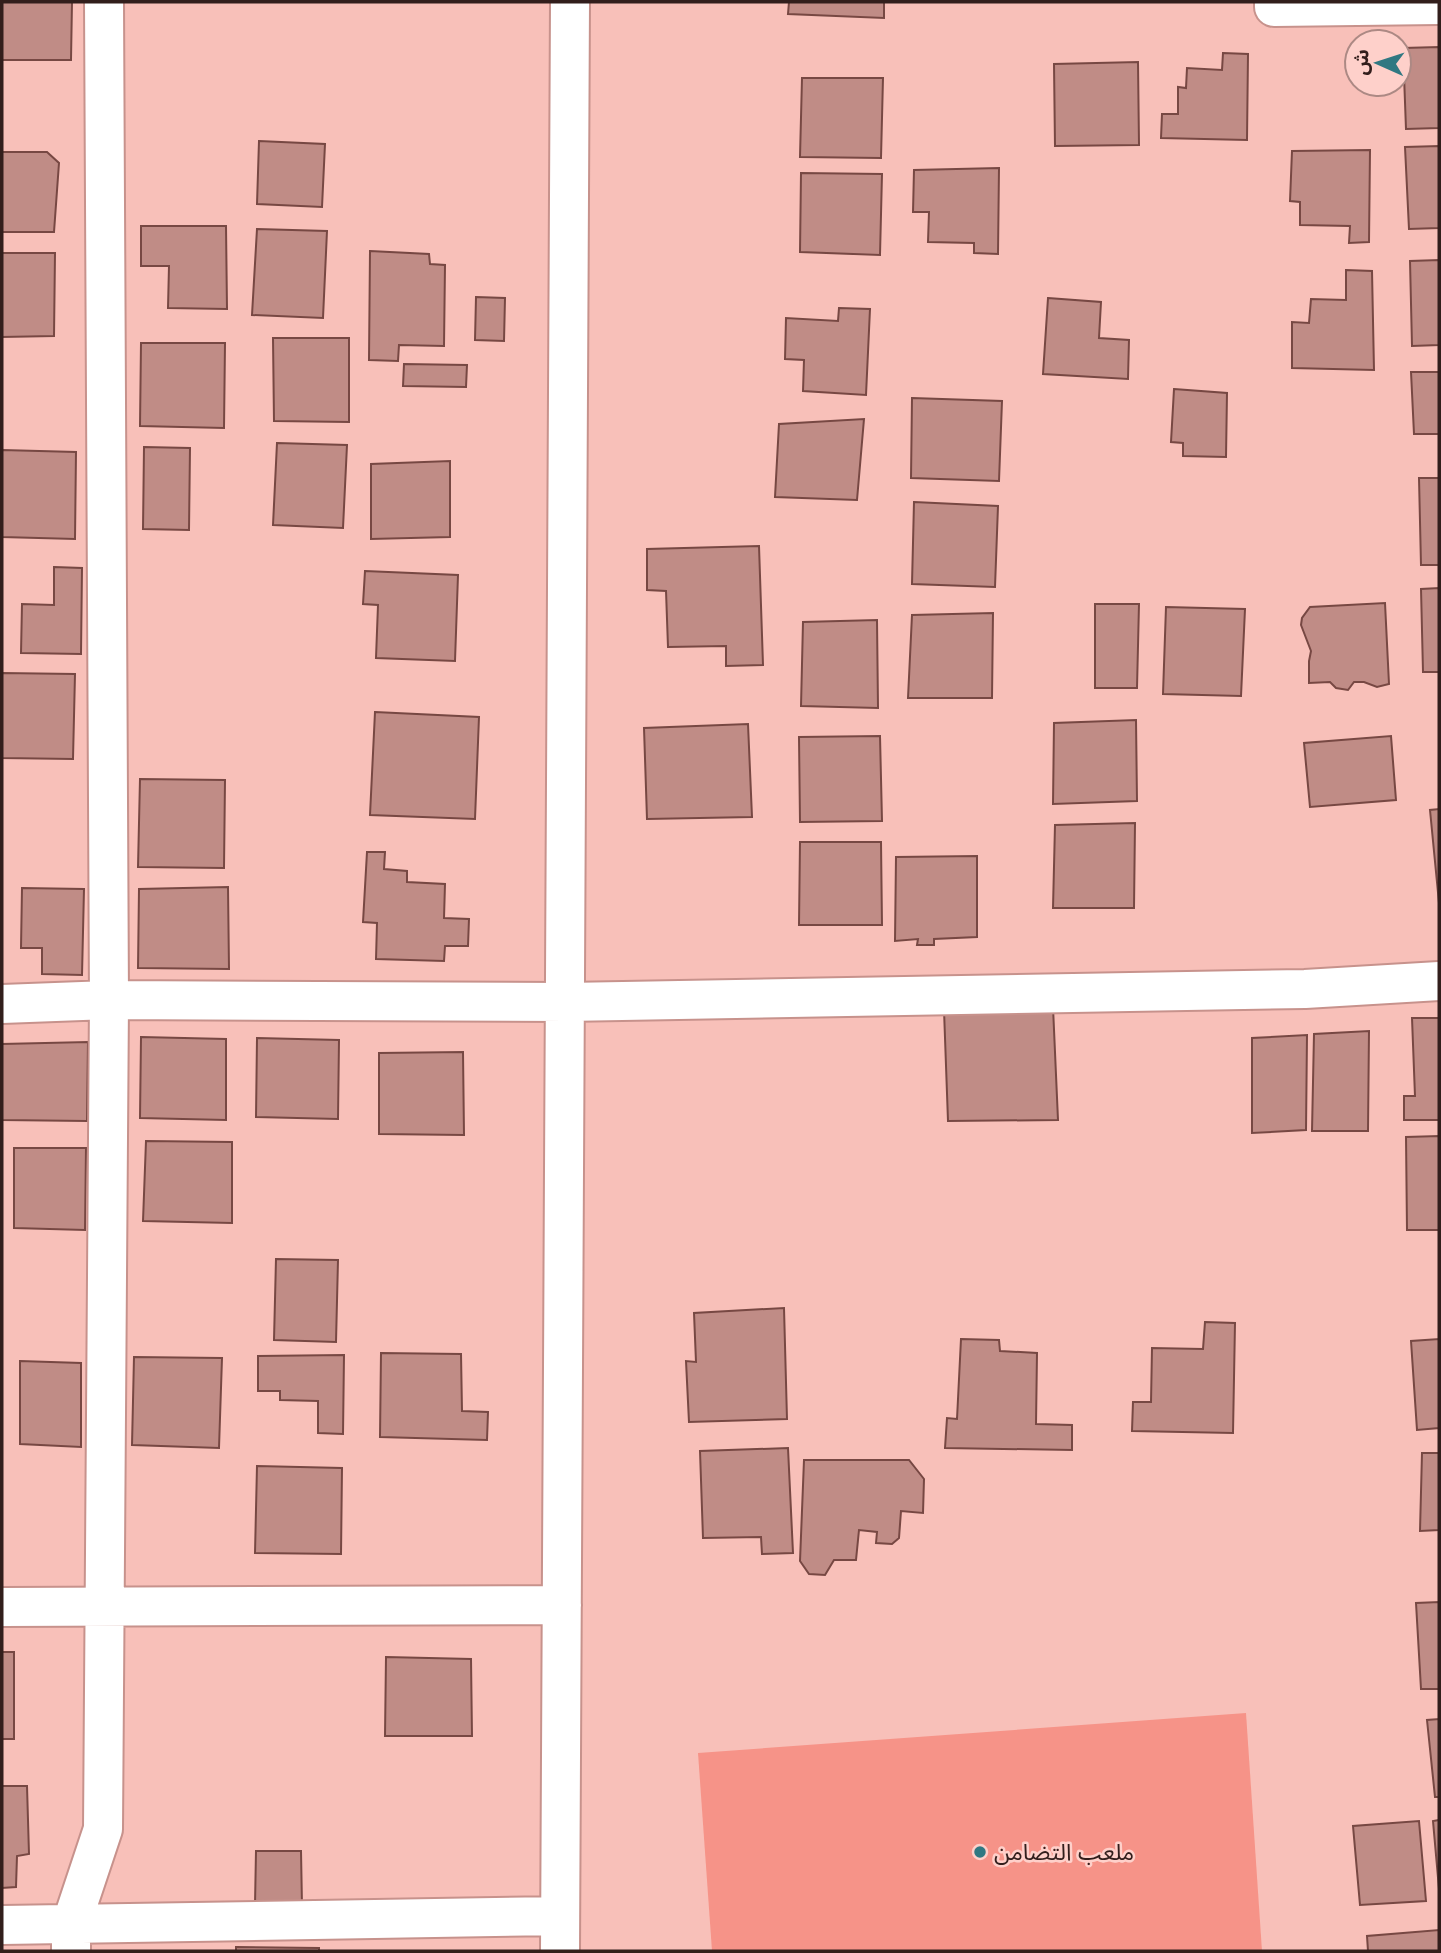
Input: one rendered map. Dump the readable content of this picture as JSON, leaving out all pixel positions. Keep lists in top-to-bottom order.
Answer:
{
  "places": ["ملعب التضامن"],
  "north": "left"
}
